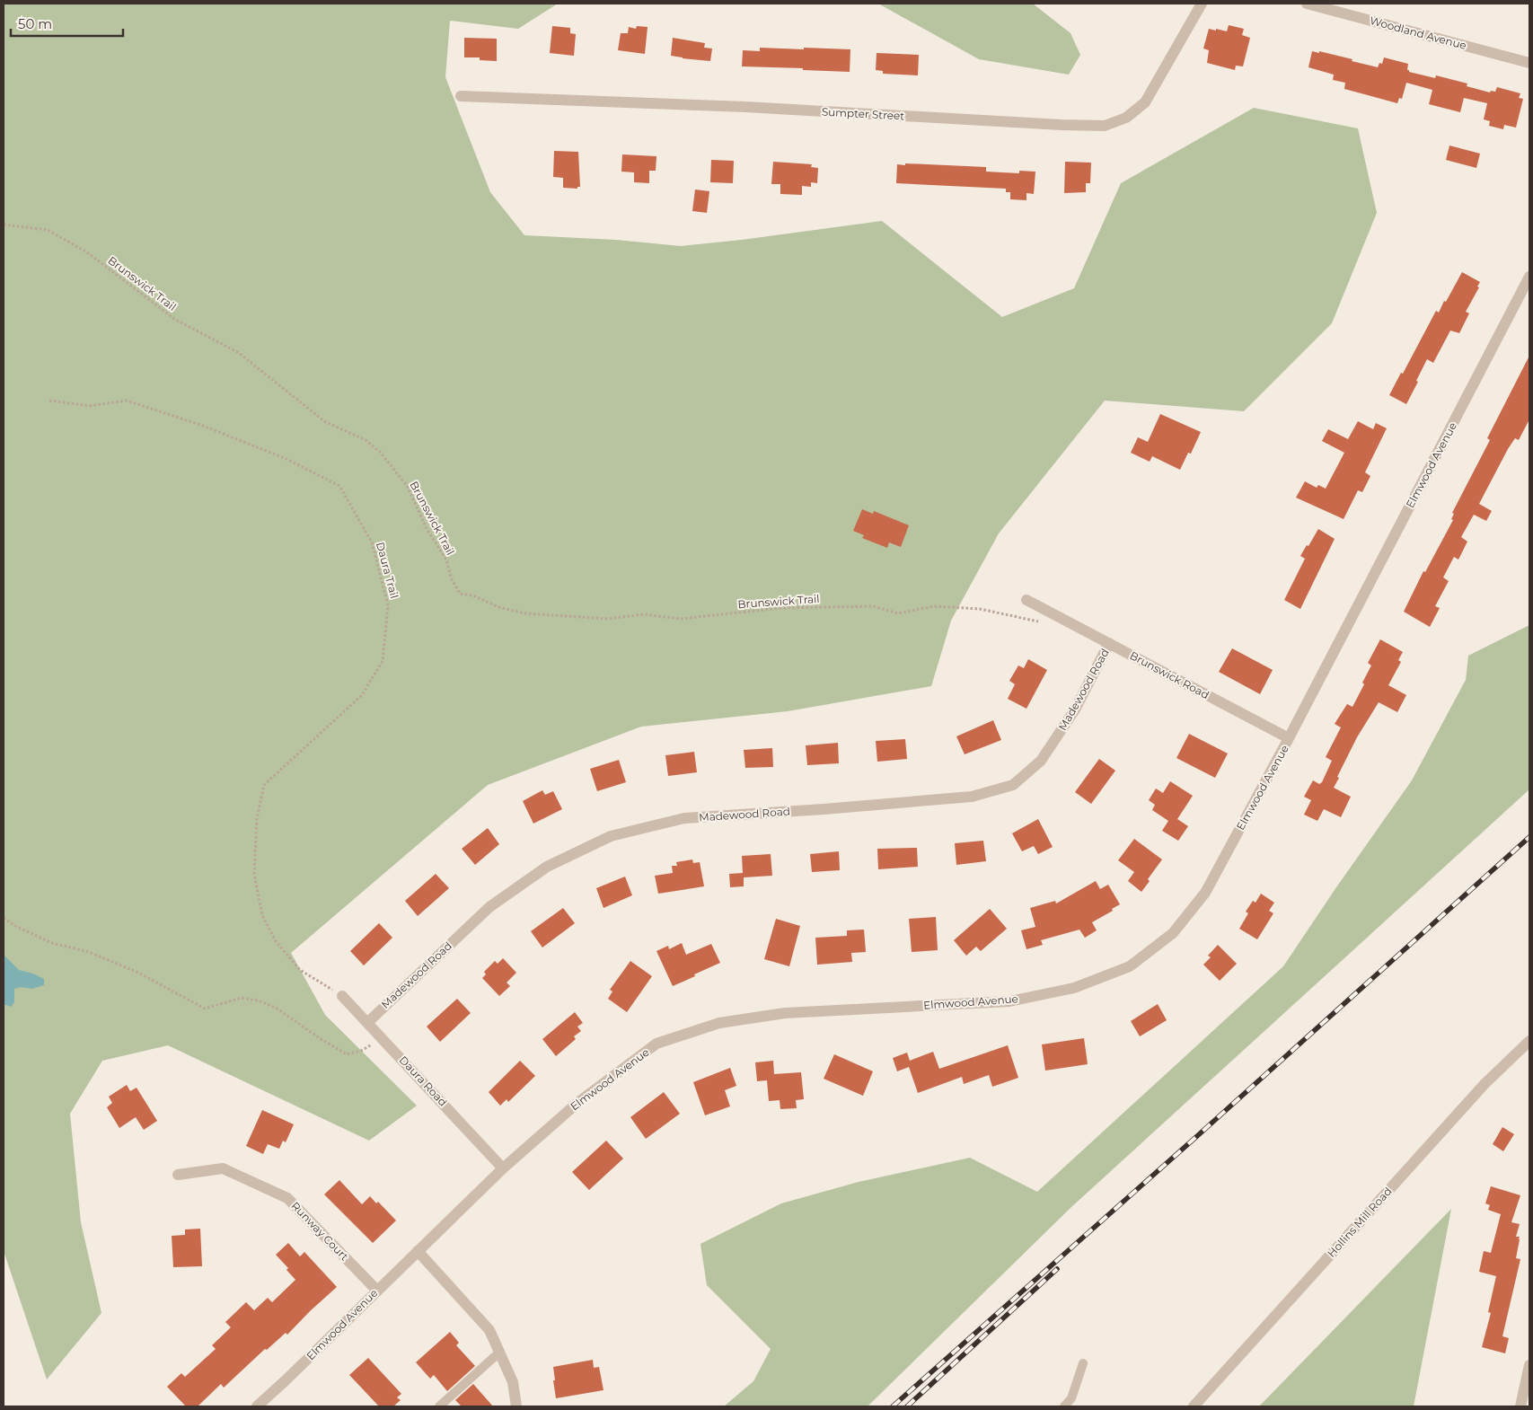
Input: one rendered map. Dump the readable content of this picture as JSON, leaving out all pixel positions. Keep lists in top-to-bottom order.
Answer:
{
  "streets": {
    "street": [
      "Woodland Avenue",
      "Sumpter Street",
      "Elmwood Avenue",
      "Brunswick Road",
      "Madewood Road",
      "Daura Road",
      "Hollins Mill Road",
      "Runway Court"
    ],
    "path": ["Brunswick Trail", "Daura Trail"]
  },
  "crossings": [
    ["Brunswick Trail", "Brunswick Road"],
    ["Elmwood Avenue", "Brunswick Road"],
    ["Elmwood Avenue", "Daura Road"],
    ["Elmwood Avenue", "Runway Court"],
    ["Daura Trail", "Daura Road"],
    ["Brunswick Road", "Madewood Road"],
    ["Madewood Road", "Daura Road"]
  ],
  "scale_bar": "50 m"
}
